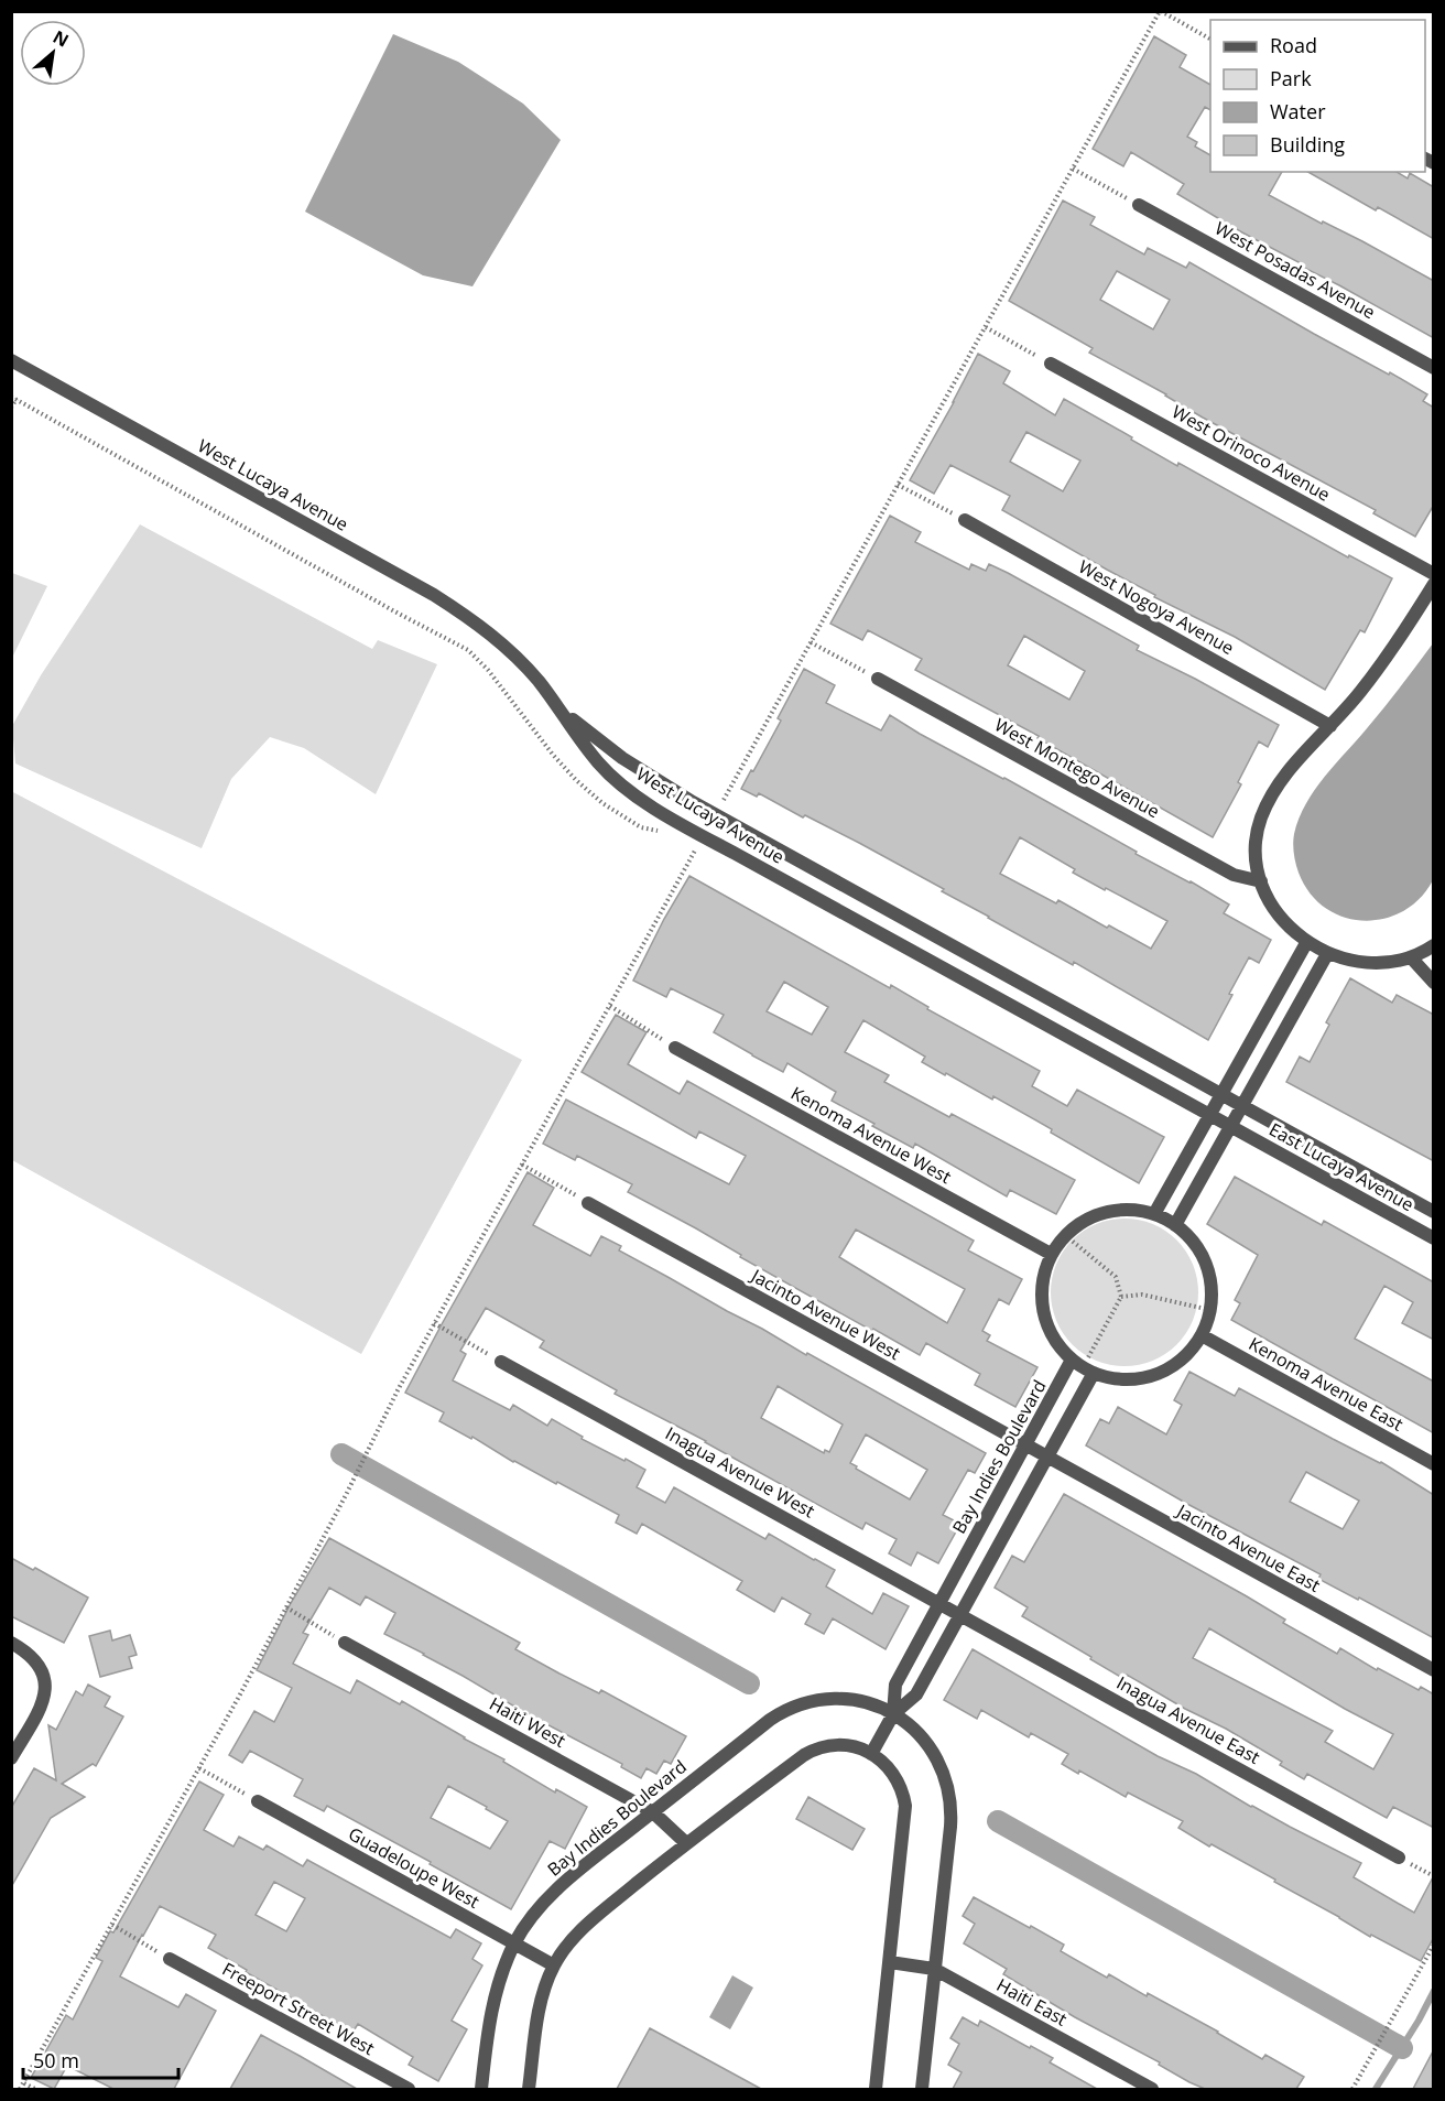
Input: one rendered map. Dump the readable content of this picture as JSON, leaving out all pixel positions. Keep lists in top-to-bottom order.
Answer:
{
  "streets": {
    "street": [
      "West Posadas Avenue",
      "West Orinoco Avenue",
      "West Lucaya Avenue",
      "West Nogoya Avenue",
      "West Montego Avenue",
      "Kenoma Avenue West",
      "East Lucaya Avenue",
      "Jacinto Avenue West",
      "Kenoma Avenue East",
      "Bay Indies Boulevard",
      "Inagua Avenue West",
      "Jacinto Avenue East",
      "Inagua Avenue East",
      "Haiti West",
      "Guadeloupe West",
      "Haiti East",
      "Freeport Street West"
    ]
  },
  "crossings": [
    ["West Lucaya Avenue", "East Lucaya Avenue"],
    ["Jacinto Avenue West", "Bay Indies Boulevard"],
    ["Jacinto Avenue West", "Jacinto Avenue East"],
    ["Bay Indies Boulevard", "Inagua Avenue West"],
    ["Bay Indies Boulevard", "Jacinto Avenue East"],
    ["Bay Indies Boulevard", "Inagua Avenue East"],
    ["Bay Indies Boulevard", "Haiti West"],
    ["Bay Indies Boulevard", "Guadeloupe West"],
    ["Bay Indies Boulevard", "Haiti East"],
    ["Inagua Avenue West", "Inagua Avenue East"]
  ],
  "legend": [
    "Road",
    "Park",
    "Water",
    "Building"
  ],
  "scale_bar": "50 m",
  "north": "top right"
}
